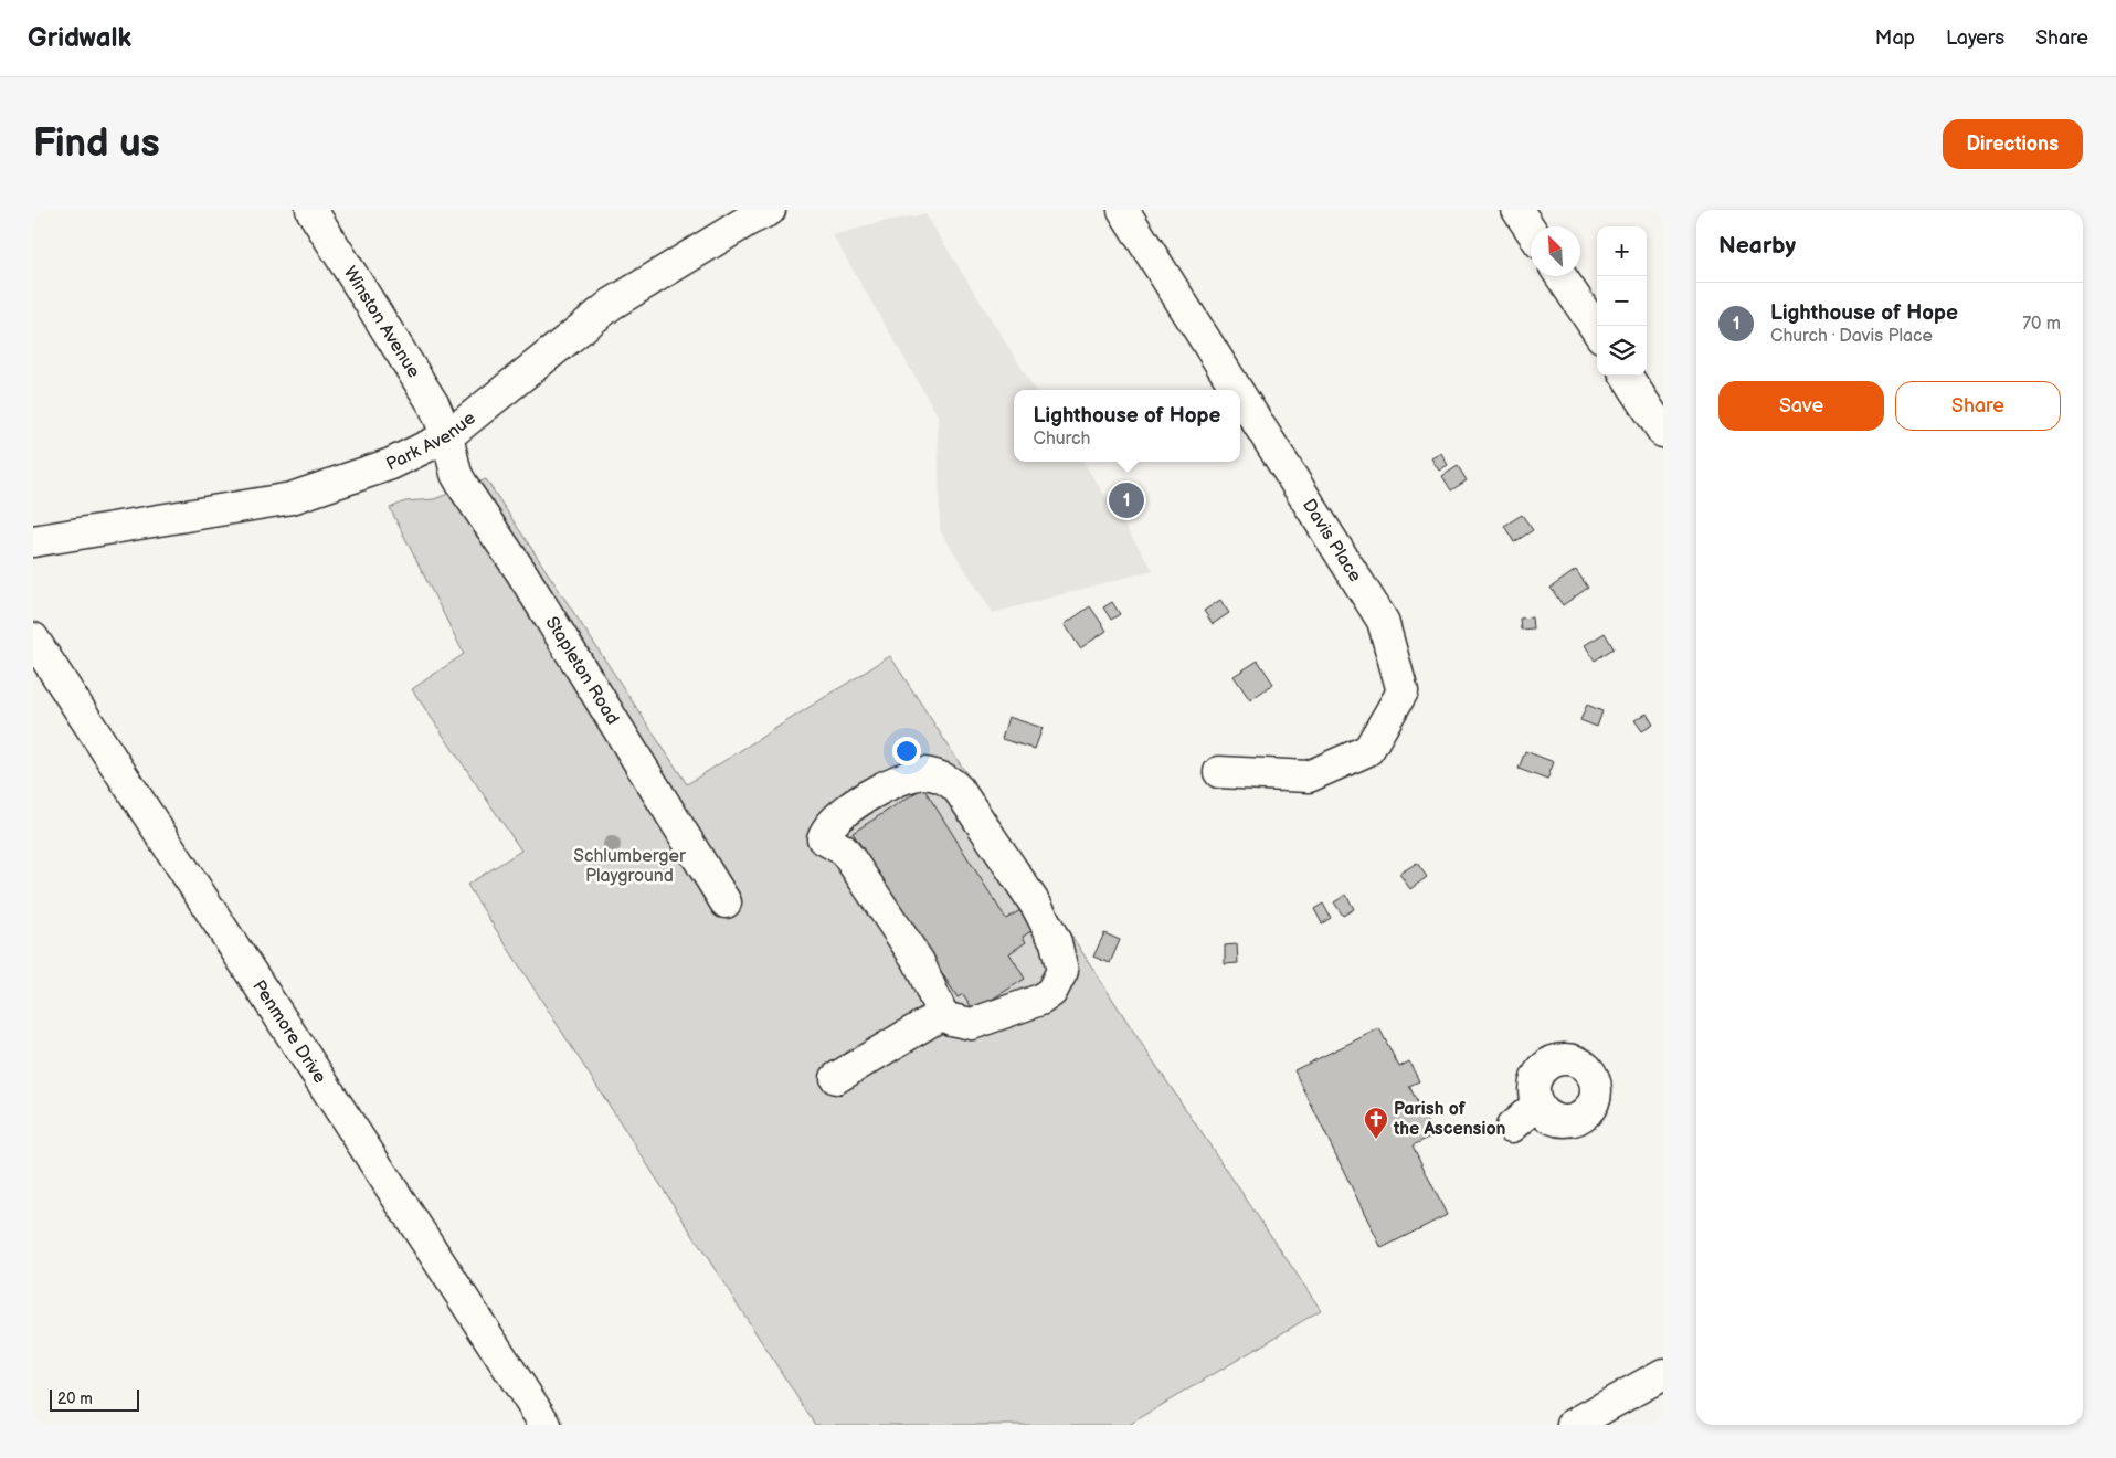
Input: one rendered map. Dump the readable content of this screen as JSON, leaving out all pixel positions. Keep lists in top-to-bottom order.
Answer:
{
  "streets": {
    "street": [
      "Winston Avenue",
      "Park Avenue",
      "Davis Place",
      "Stapleton Road",
      "Penmore Drive"
    ]
  },
  "crossings": [
    ["Winston Avenue", "Park Avenue"],
    ["Winston Avenue", "Stapleton Road"],
    ["Park Avenue", "Stapleton Road"]
  ],
  "parks": ["Schlumberger Playground"],
  "places": {
    "church": ["Parish of the Ascension"]
  },
  "scale_bar": "20 m",
  "north": "top left",
  "page": {
    "header": "Gridwalk",
    "nav": ["Map", "Layers", "Share"],
    "buttons": [
      "Directions",
      ["Save", "Share"]
    ],
    "title": "Find us",
    "heading": "Nearby",
    "map_buttons": ["+", "−"],
    "list": [
      {
        "mark": "1",
        "name": "Lighthouse of Hope",
        "note": "Church · Davis Place",
        "value": "70 m"
      }
    ],
    "popup": ["Lighthouse of Hope", "Church"],
    "pins": "1",
    "scale": "20 m"
  }
}
